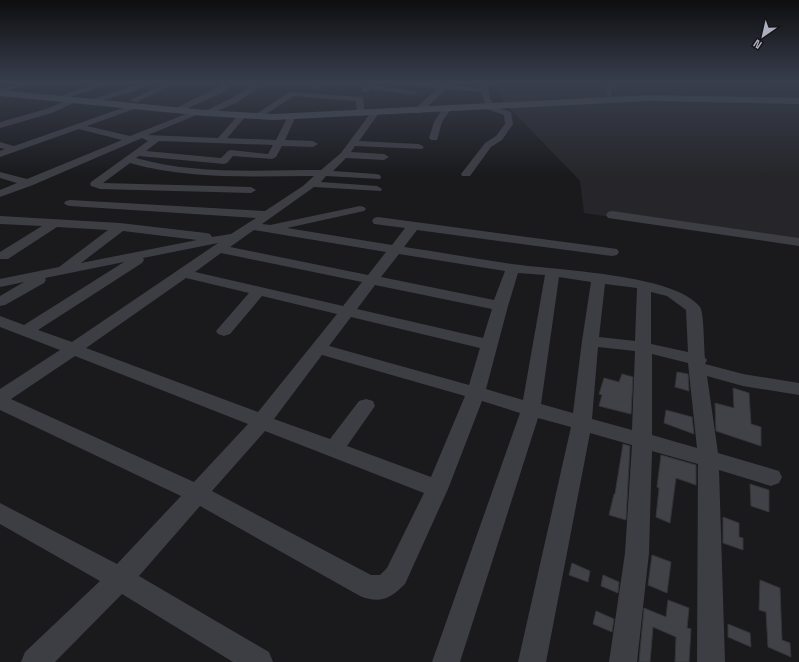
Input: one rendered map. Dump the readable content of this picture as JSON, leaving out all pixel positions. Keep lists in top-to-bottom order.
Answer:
{
  "north": "bottom left"
}
